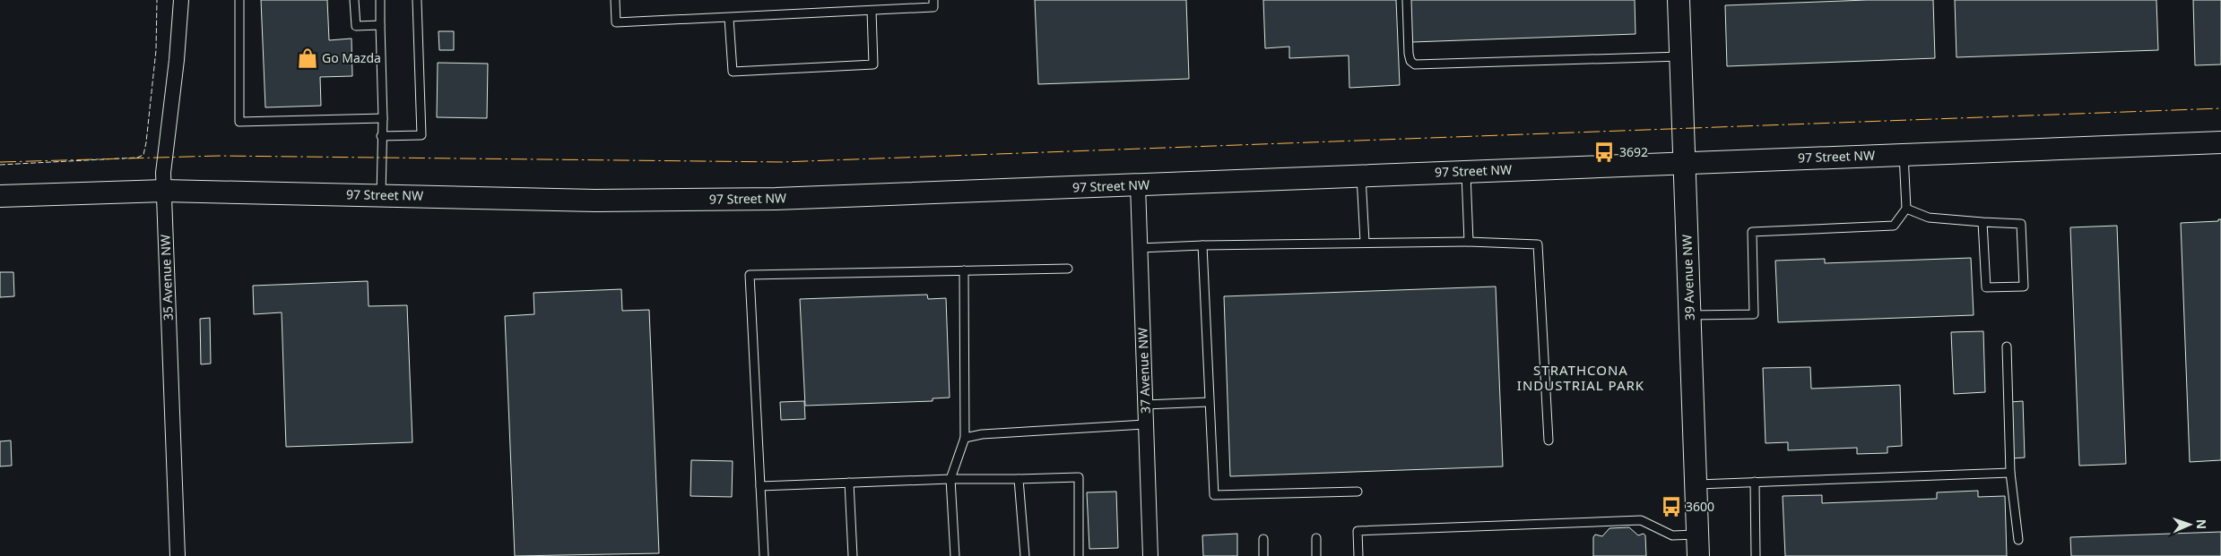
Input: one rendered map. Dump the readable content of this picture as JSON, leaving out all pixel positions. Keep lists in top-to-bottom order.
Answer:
{
  "streets": {
    "street": [
      "97 Street NW",
      "35 Avenue NW",
      "39 Avenue NW",
      "37 Avenue NW"
    ]
  },
  "crossings": [
    ["97 Street NW", "35 Avenue NW"],
    ["97 Street NW", "39 Avenue NW"],
    ["97 Street NW", "37 Avenue NW"]
  ],
  "districts": ["STRATHCONA INDUSTRIAL PARK"],
  "places": {
    "shop": ["Go Mazda"],
    "bus stop": ["3692", "3600"]
  },
  "north": "right"
}
